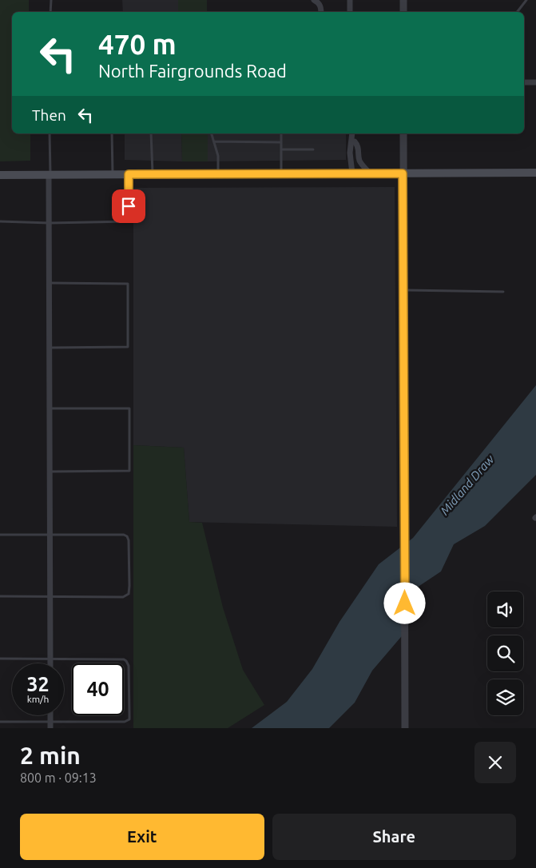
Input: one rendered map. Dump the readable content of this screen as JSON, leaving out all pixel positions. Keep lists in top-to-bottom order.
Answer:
{
  "water": ["Midland Draw"],
  "page": {
    "turn": ["470 m", "North Fairgrounds Road"],
    "then": "Then",
    "speed": "32 km/h",
    "limit": "40",
    "heading": ["2 min", "800 m · 09:13"],
    "buttons": ["Exit", "Share"]
  }
}
